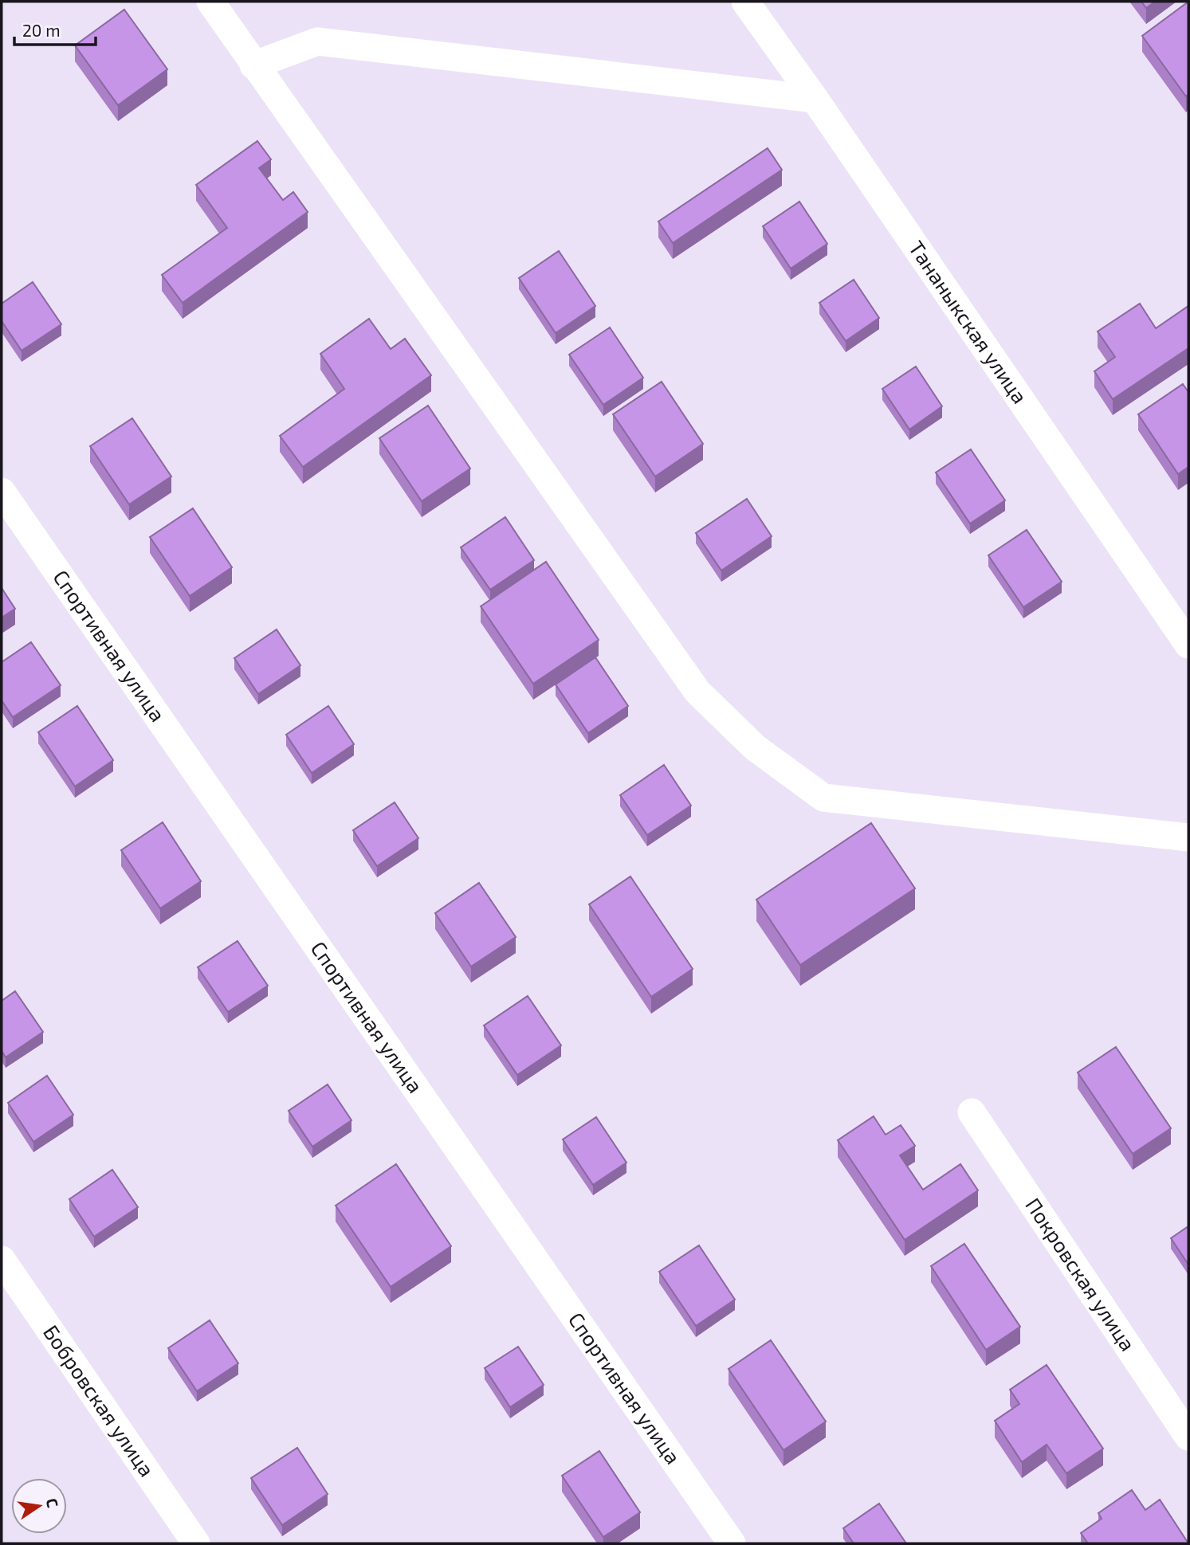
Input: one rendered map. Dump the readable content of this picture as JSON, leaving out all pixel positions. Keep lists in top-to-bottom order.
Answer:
{
  "streets": {
    "street": [
      "Тананыкская улица",
      "Спортивная улица",
      "Покровская улица",
      "Бобровская улица"
    ]
  },
  "scale_bar": "20 m",
  "north": "right"
}
